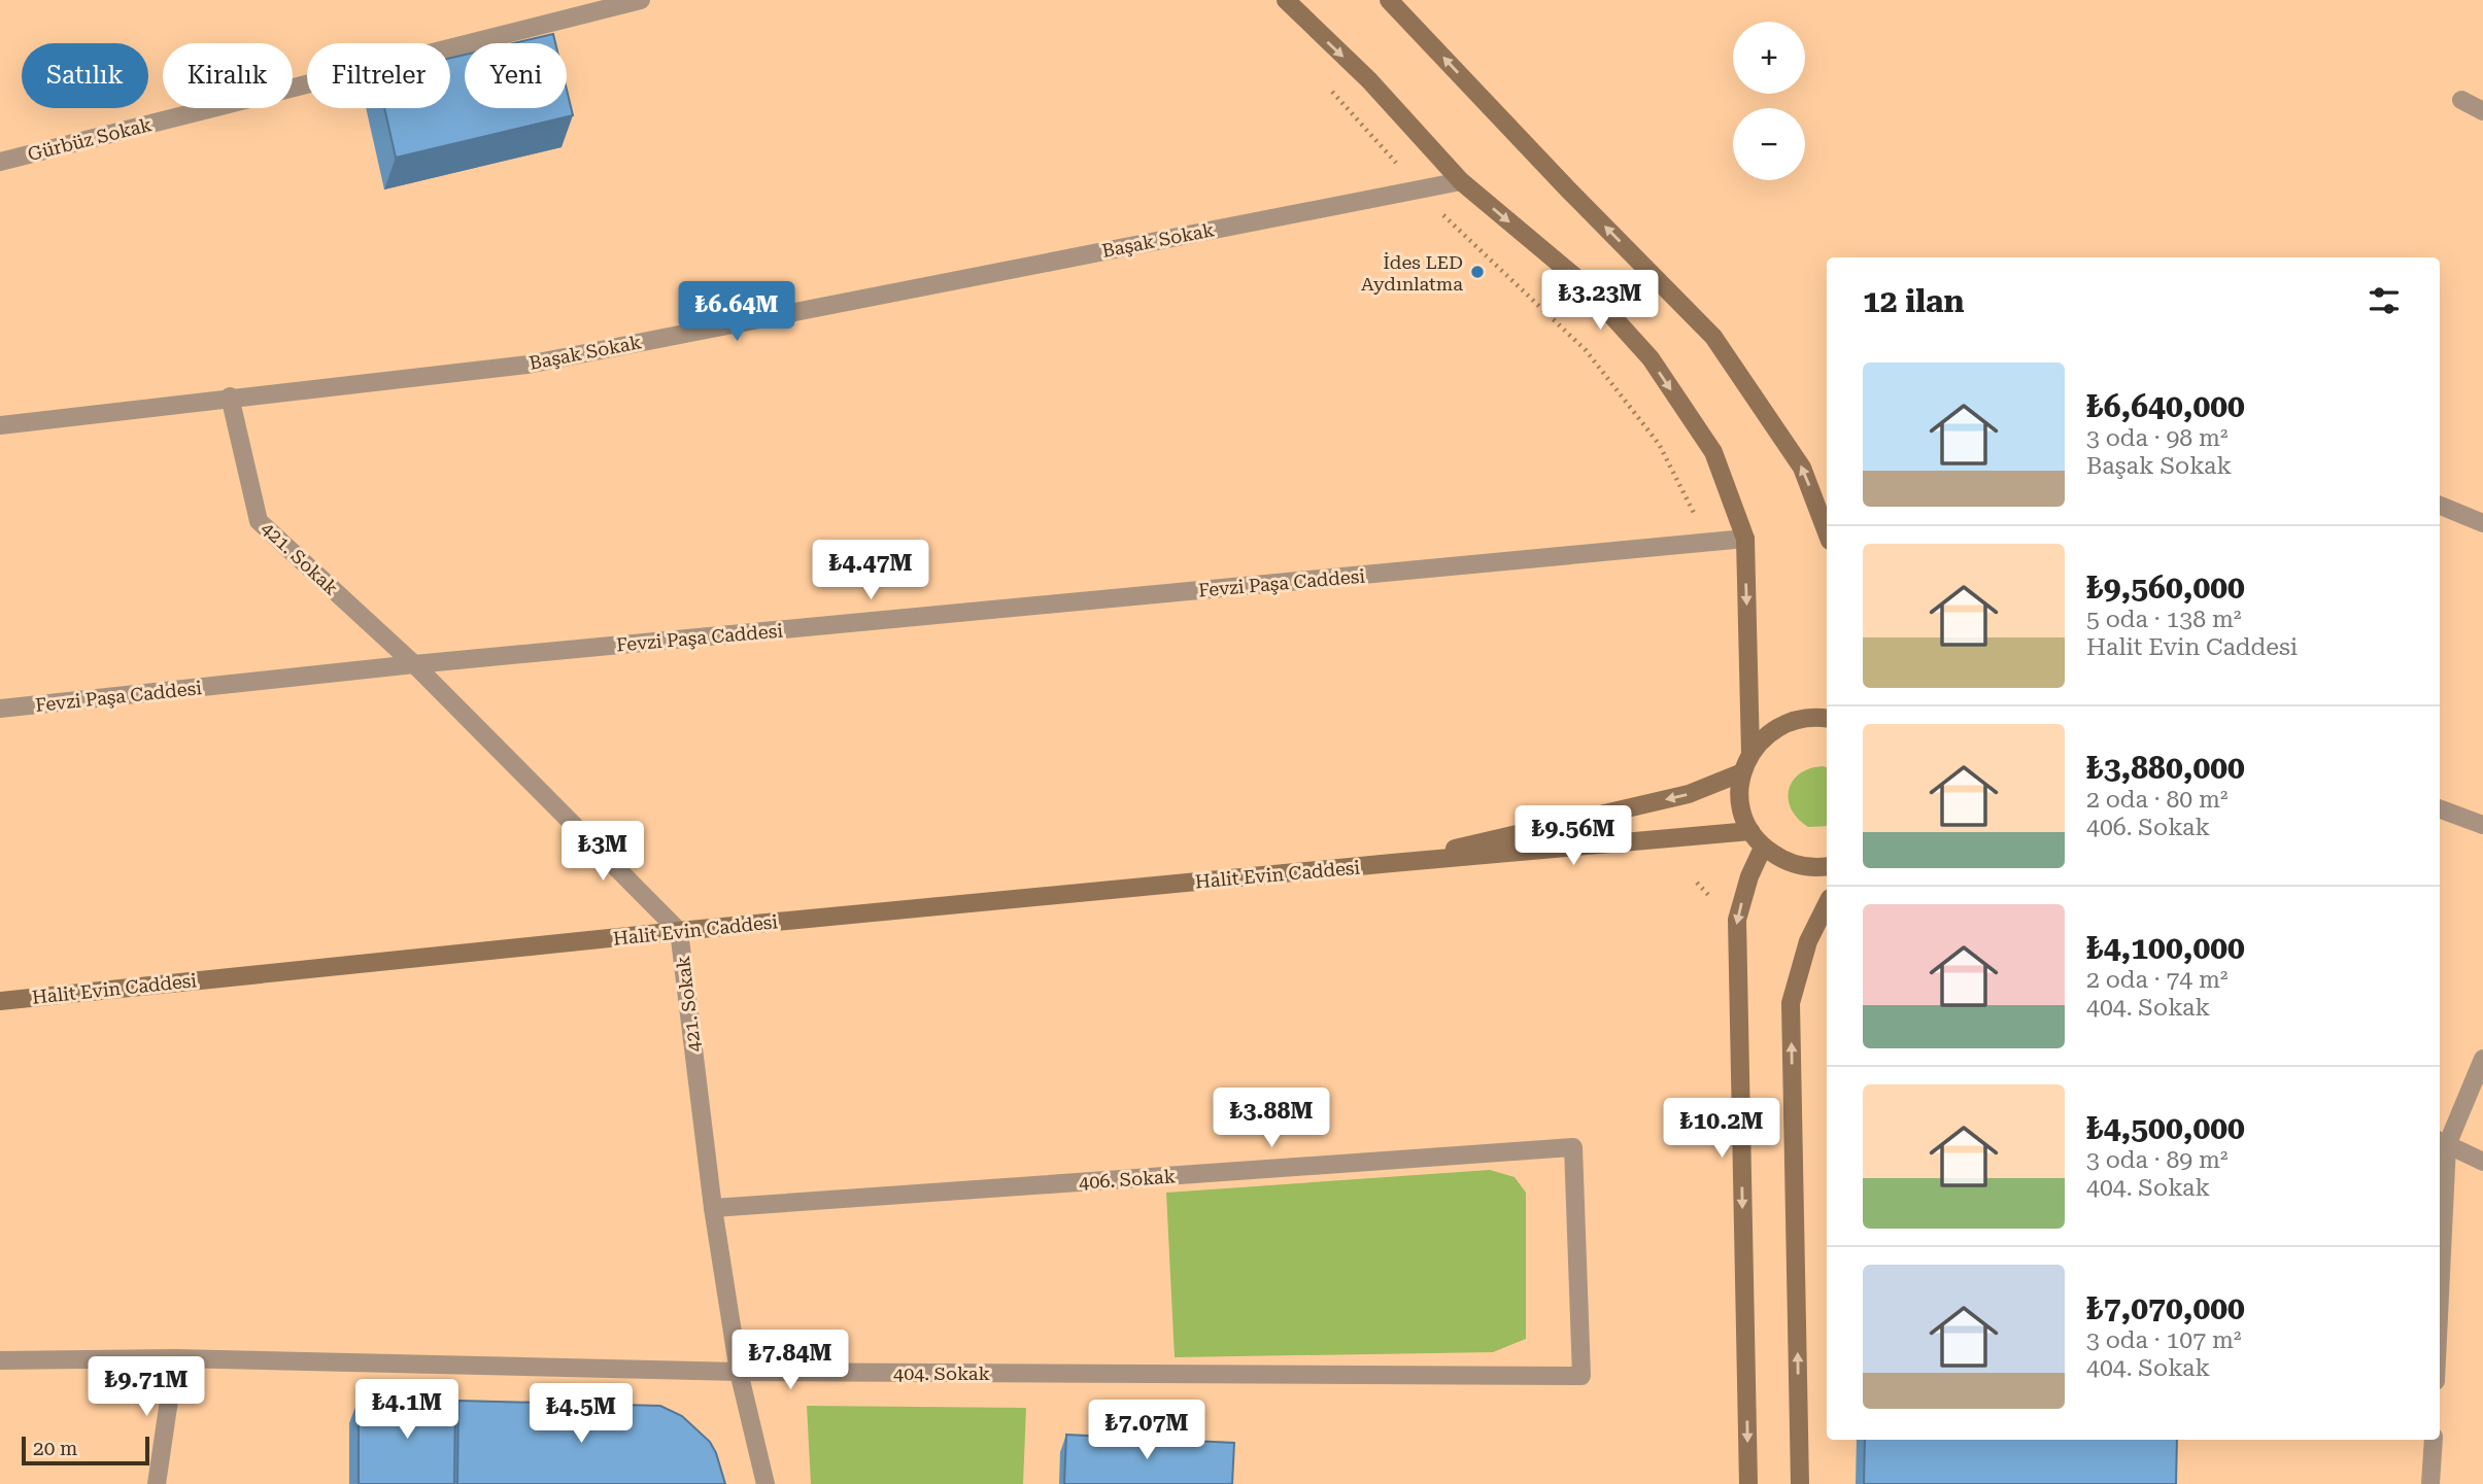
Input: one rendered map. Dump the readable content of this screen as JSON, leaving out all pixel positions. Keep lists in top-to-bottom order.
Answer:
{
  "streets": {
    "main road": ["Halit Evin Caddesi"],
    "street": [
      "Gürbüz Sokak",
      "Başak Sokak",
      "421. Sokak",
      "Fevzi Paşa Caddesi",
      "406. Sokak",
      "404. Sokak"
    ]
  },
  "crossings": [
    ["Başak Sokak", "421. Sokak"],
    ["421. Sokak", "Fevzi Paşa Caddesi"],
    ["421. Sokak", "Halit Evin Caddesi"],
    ["421. Sokak", "406. Sokak"],
    ["421. Sokak", "404. Sokak"],
    ["406. Sokak", "404. Sokak"]
  ],
  "places": ["İdes LED Aydınlatma"],
  "scale_bar": "20 m",
  "page": {
    "map_buttons": ["+", "−"],
    "chip": [
      "Satılık",
      "Kiralık",
      "Filtreler",
      "Yeni"
    ],
    "heading": "12 ilan",
    "price": [
      "₺3.23M",
      "₺6.64M",
      "₺4.47M",
      "₺9.56M",
      "₺3M",
      "₺3.88M",
      "₺10.2M",
      "₺7.84M",
      "₺9.71M",
      "₺4.1M",
      "₺4.5M",
      "₺7.07M"
    ],
    "list": [
      {
        "name": "₺6,640,000",
        "note": "3 oda · 98 m² · Başak Sokak"
      },
      {
        "name": "₺9,560,000",
        "note": "5 oda · 138 m² · Halit Evin Caddesi"
      },
      {
        "name": "₺3,880,000",
        "note": "2 oda · 80 m² · 406. Sokak"
      },
      {
        "name": "₺4,100,000",
        "note": "2 oda · 74 m² · 404. Sokak"
      },
      {
        "name": "₺4,500,000",
        "note": "3 oda · 89 m² · 404. Sokak"
      },
      {
        "name": "₺7,070,000",
        "note": "3 oda · 107 m² · 404. Sokak"
      }
    ],
    "scale": "20 m"
  }
}
